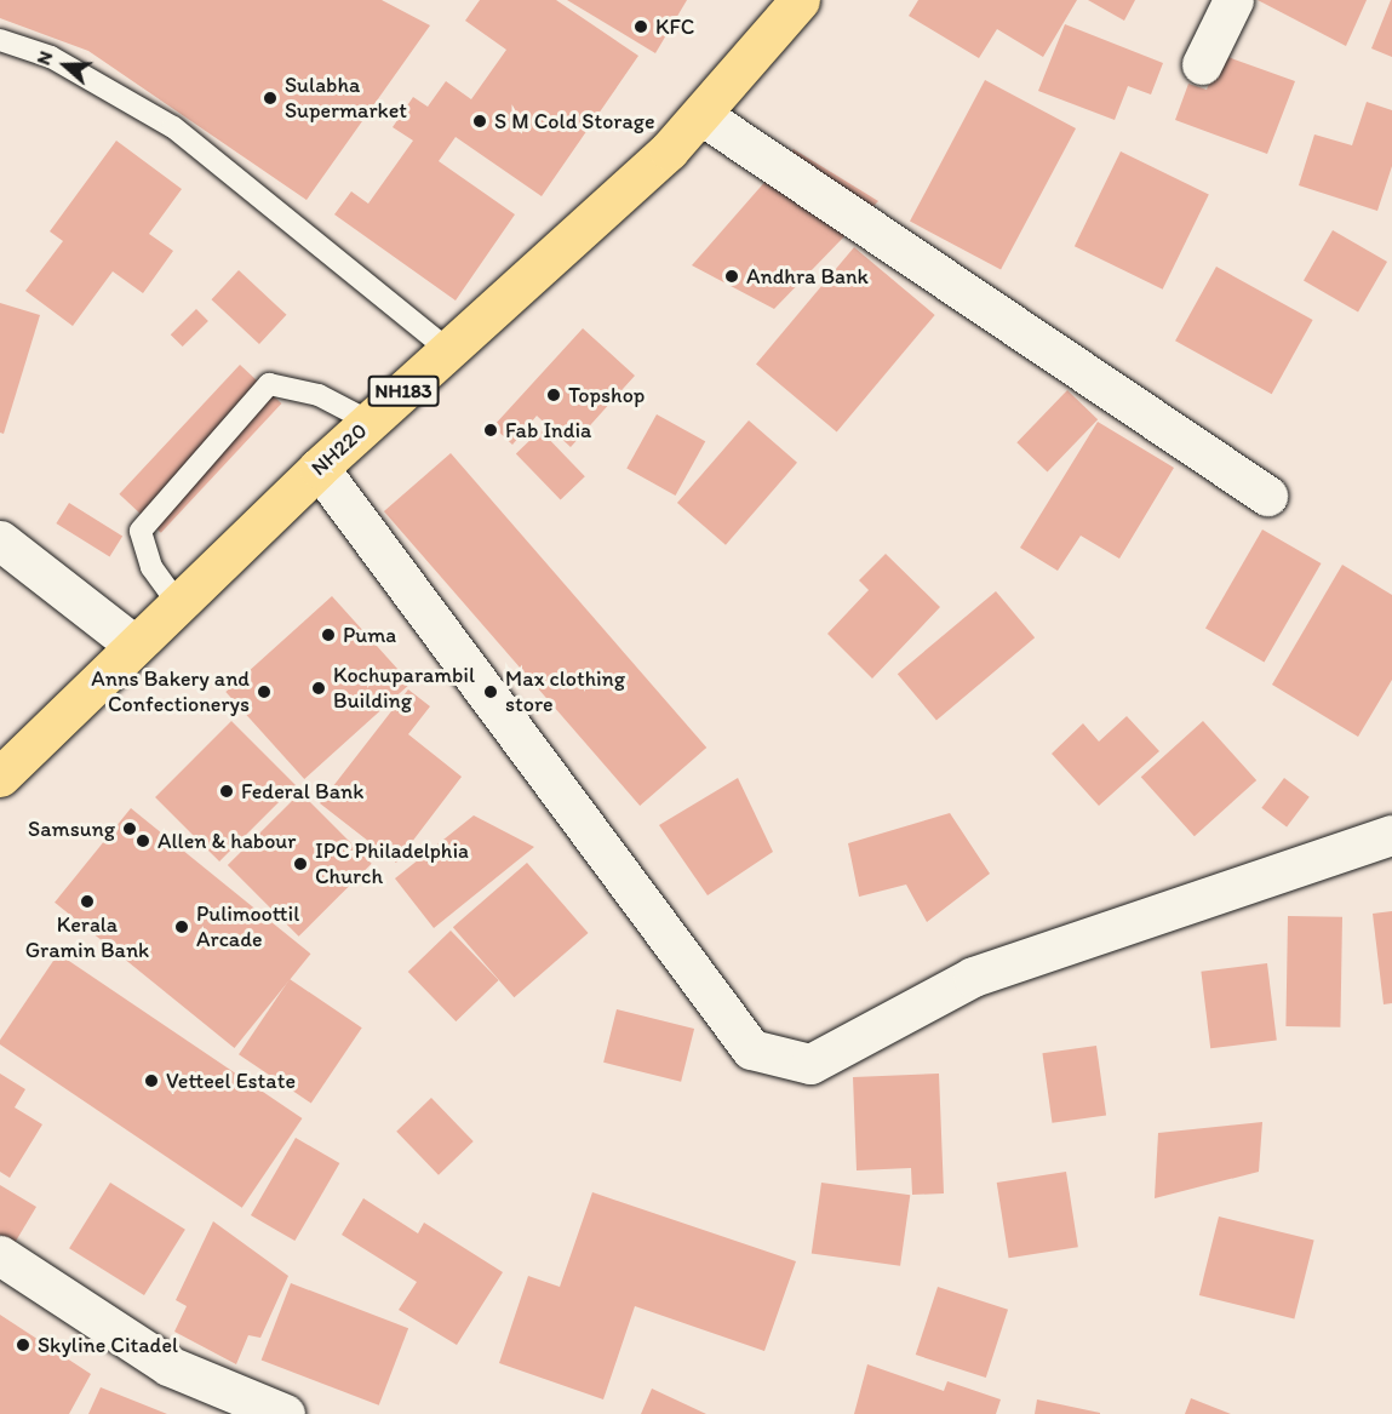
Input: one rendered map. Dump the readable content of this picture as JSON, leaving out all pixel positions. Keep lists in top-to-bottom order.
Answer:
{
  "streets": {
    "highway": ["NH183", "NH220"]
  },
  "places": [
    "KFC",
    "Sulabha Supermarket",
    "S M Cold Storage",
    "Andhra Bank",
    "Topshop",
    "Fab India",
    "Puma",
    "Kochuparambil Building",
    "Anns Bakery and Confectionerys",
    "Max clothing store",
    "Federal Bank",
    "Samsung",
    "Allen & habour",
    "IPC Philadelphia Church",
    "Kerala Gramin Bank",
    "Pulimoottil Arcade",
    "Vetteel Estate",
    "Skyline Citadel"
  ],
  "north": "left"
}
